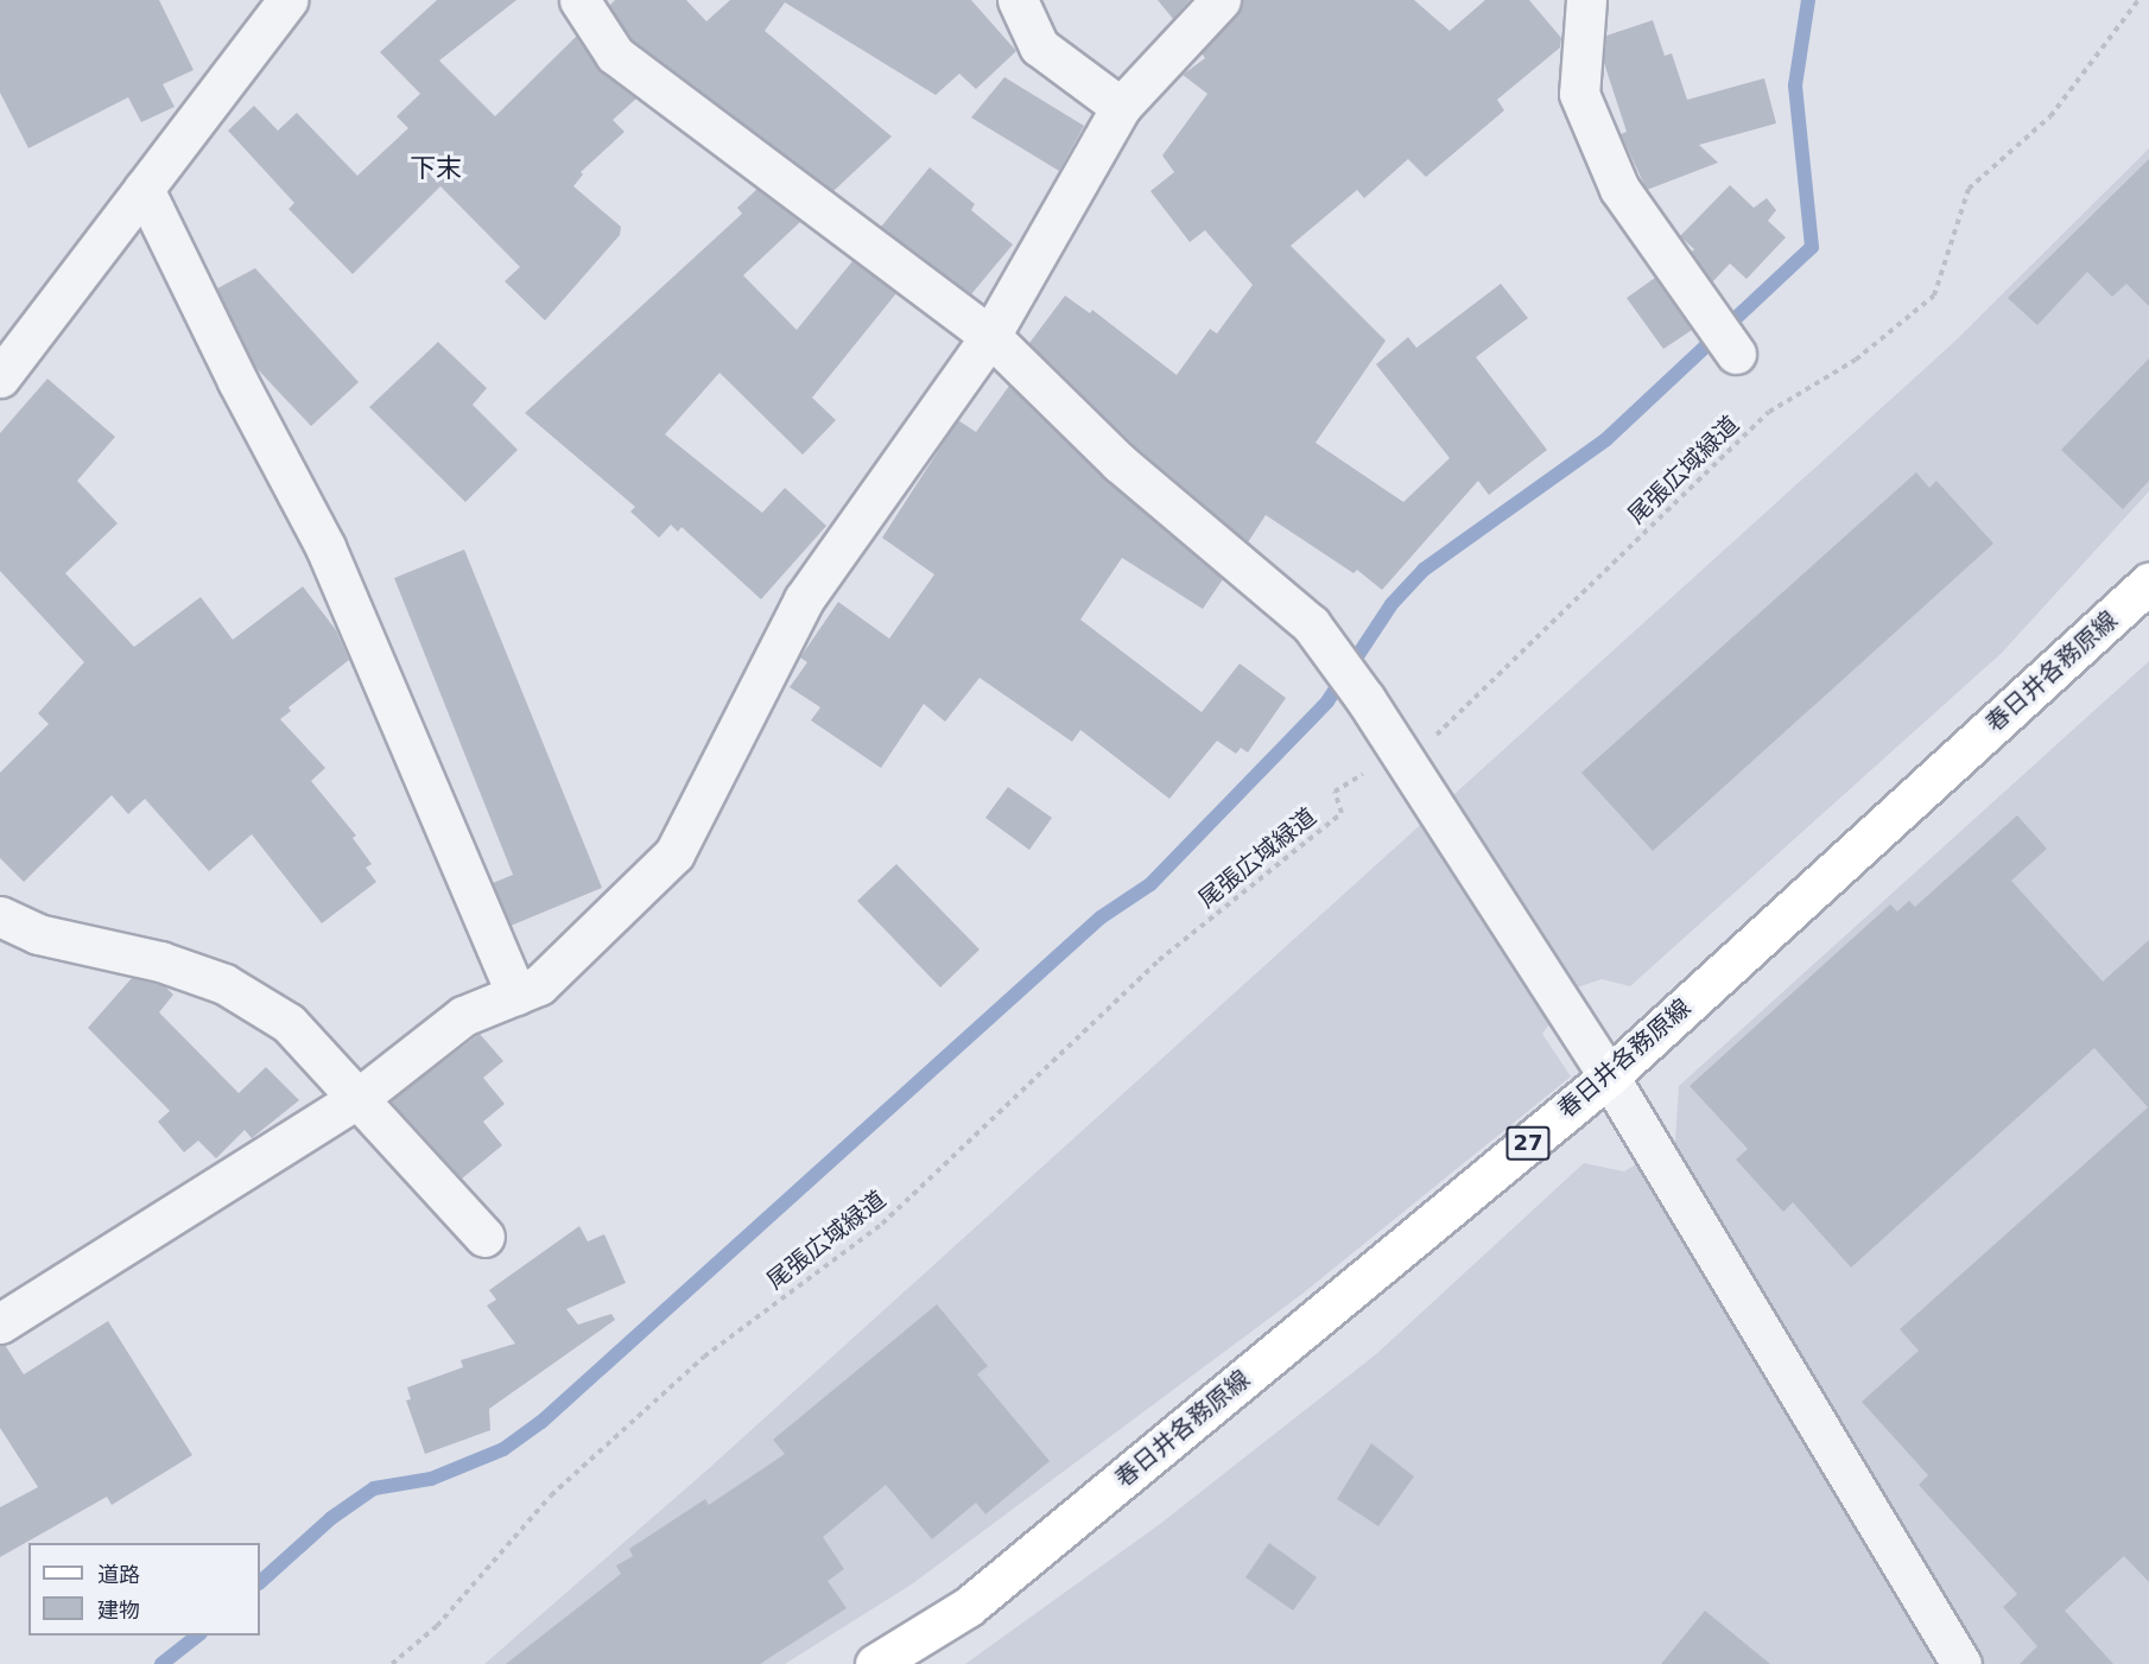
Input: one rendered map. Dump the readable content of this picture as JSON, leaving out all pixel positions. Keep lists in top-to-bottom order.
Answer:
{
  "streets": {
    "main road": ["春日井各務原線", "27"],
    "path": ["尾張広域緑道"]
  },
  "districts": ["下末"],
  "legend": ["道路", "建物"]
}
